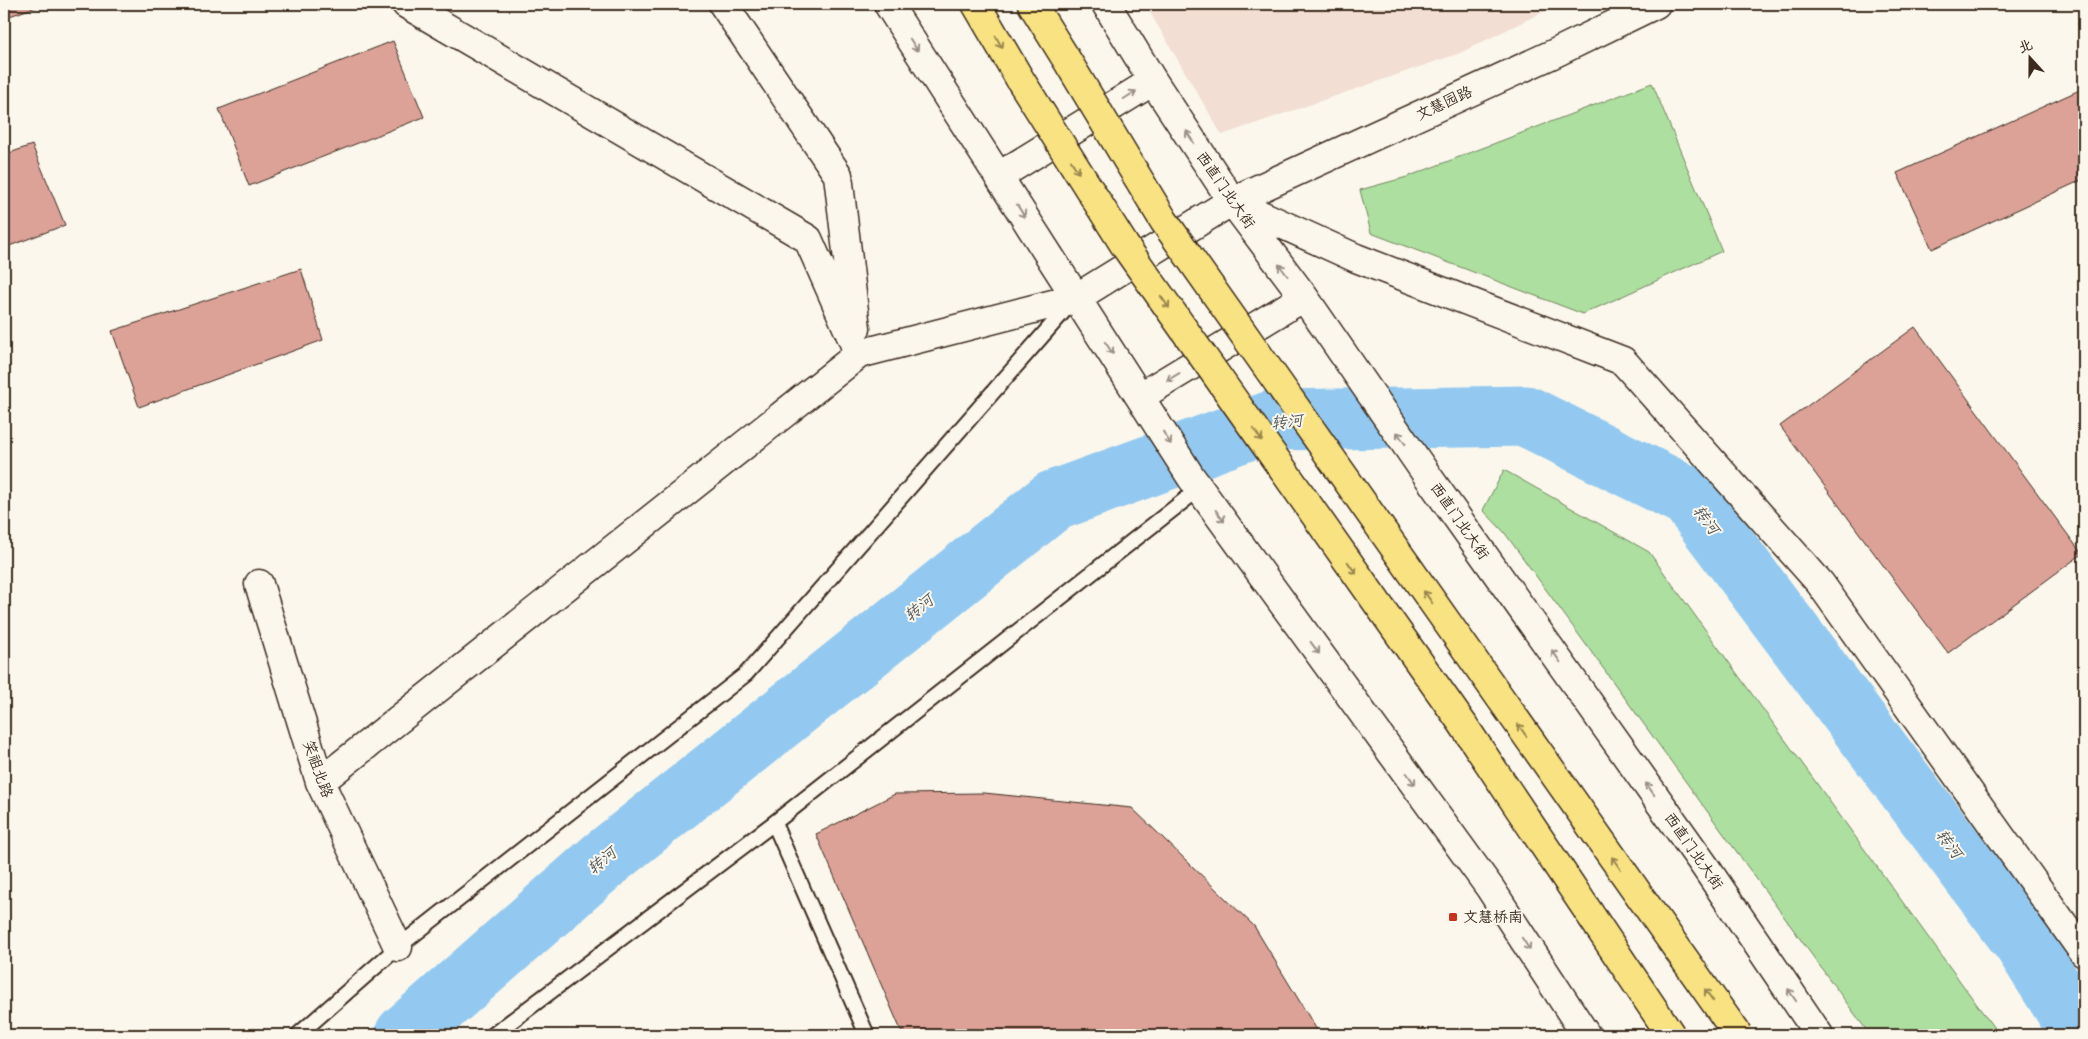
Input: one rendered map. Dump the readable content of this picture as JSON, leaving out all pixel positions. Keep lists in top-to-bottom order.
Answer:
{
  "streets": {
    "street": ["文慧园路", "西直门北大街", "笑祖北路"]
  },
  "crossings": [
    ["文慧园路", "西直门北大街"]
  ],
  "water": ["转河"],
  "places": {
    "transit": ["文慧桥南"]
  },
  "north": "top"
}
